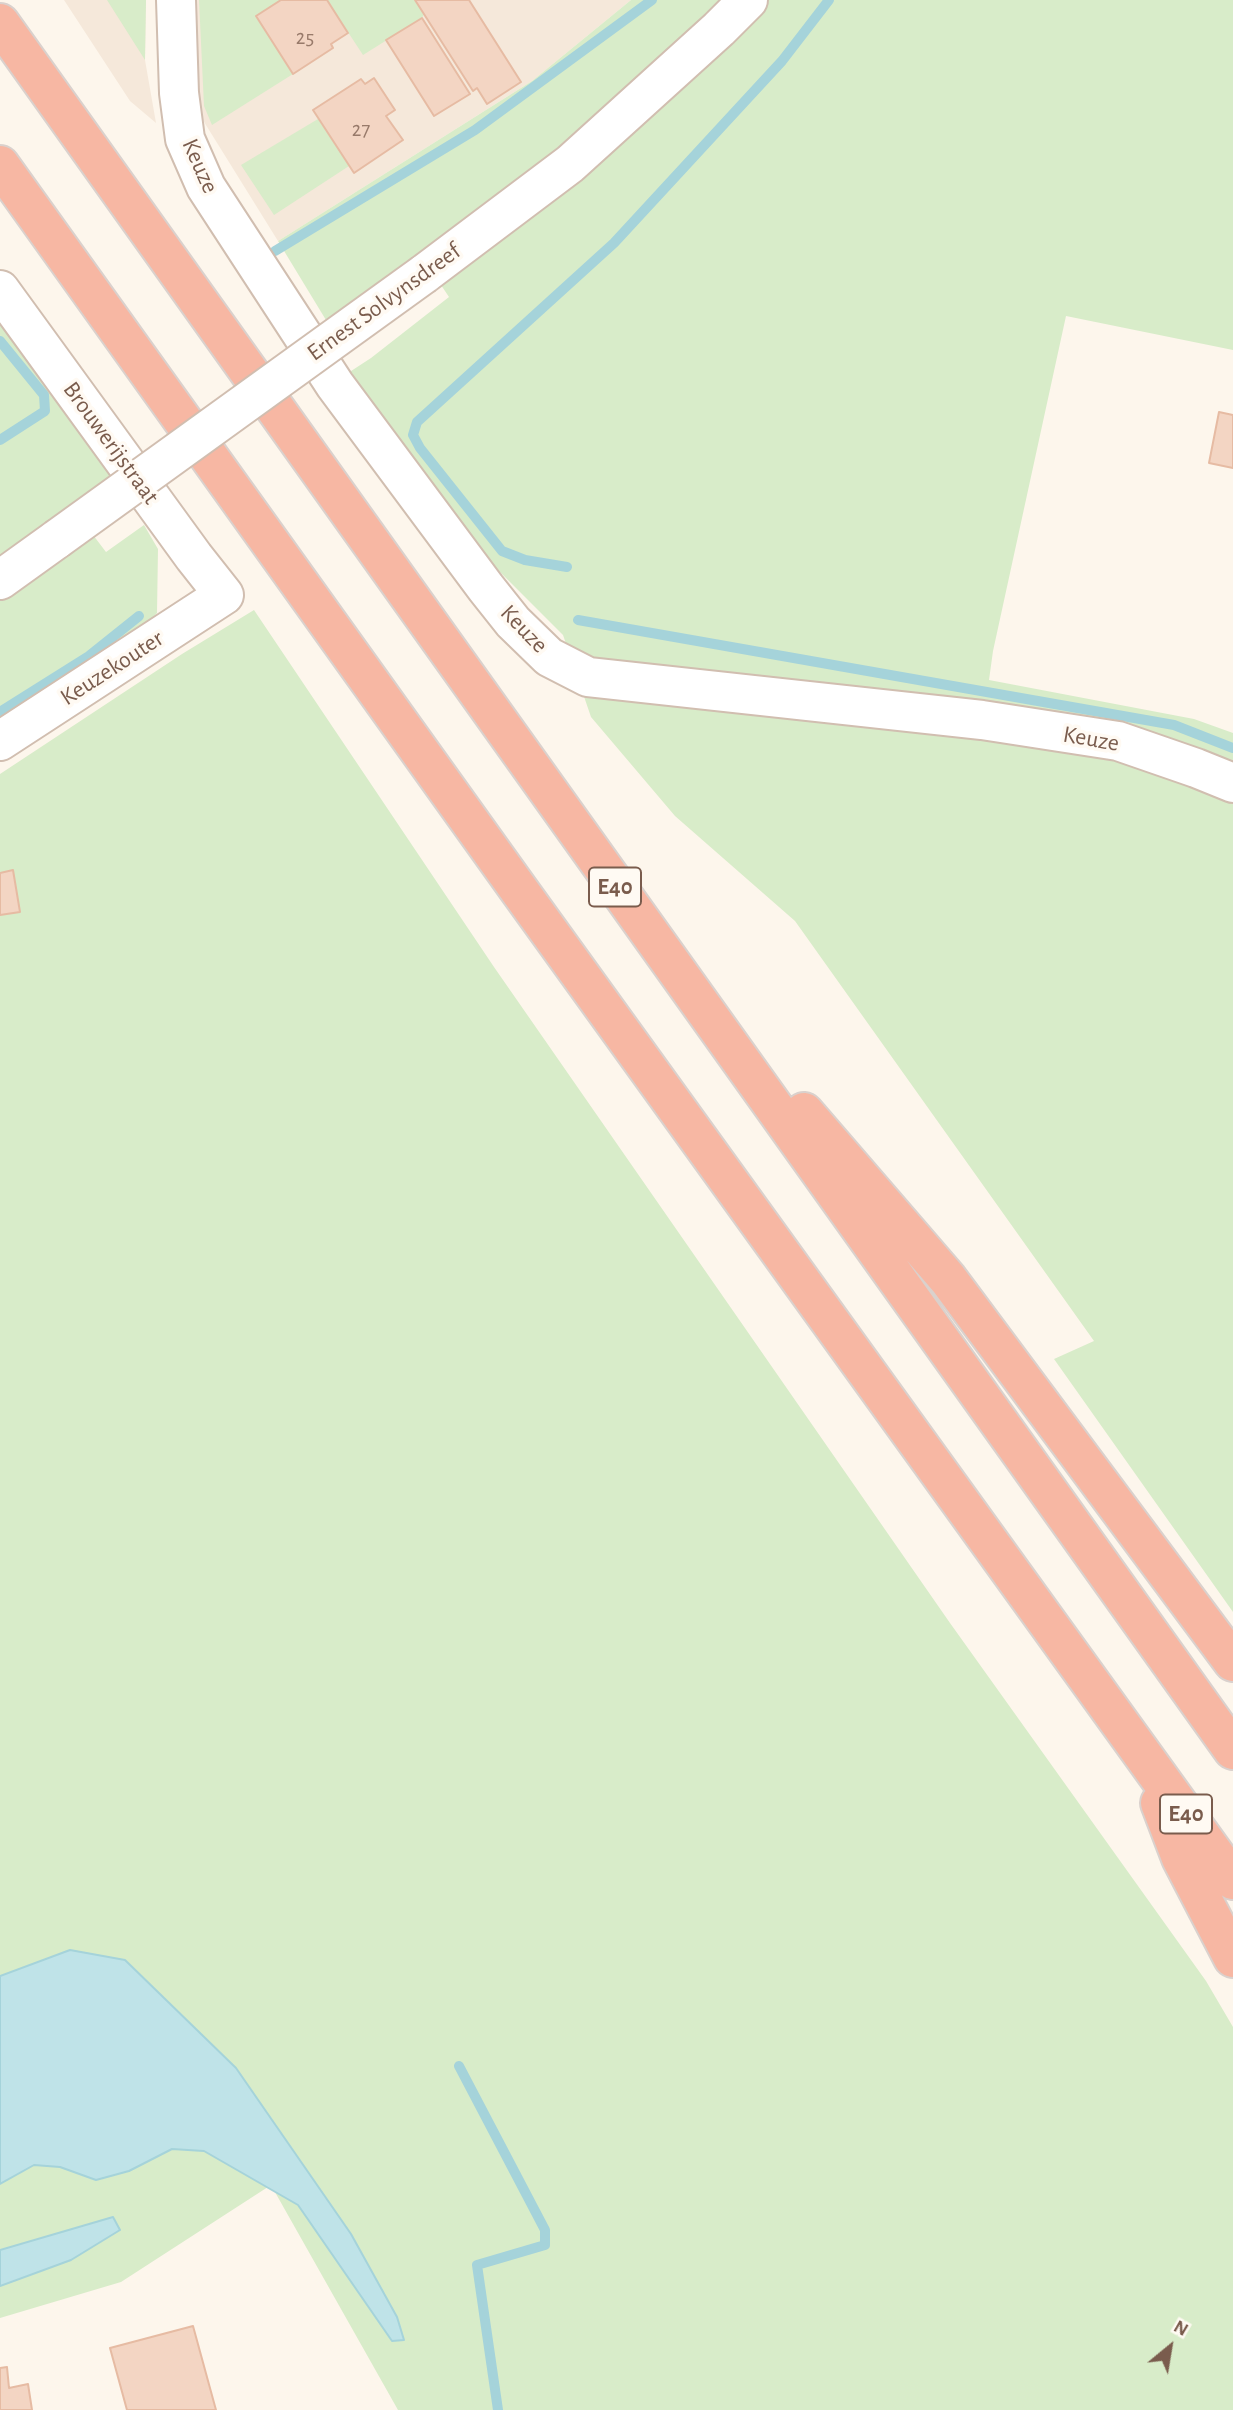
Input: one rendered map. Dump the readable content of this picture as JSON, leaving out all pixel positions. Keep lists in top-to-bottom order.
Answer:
{
  "streets": {
    "highway": ["E40"],
    "street": [
      "Keuze",
      "Ernest Solvynsdreef",
      "Brouwerijstraat",
      "Keuzekouter"
    ]
  },
  "crossings": [
    ["Brouwerijstraat", "Keuzekouter"]
  ],
  "house_numbers": ["25", "27"],
  "north": "top right"
}
